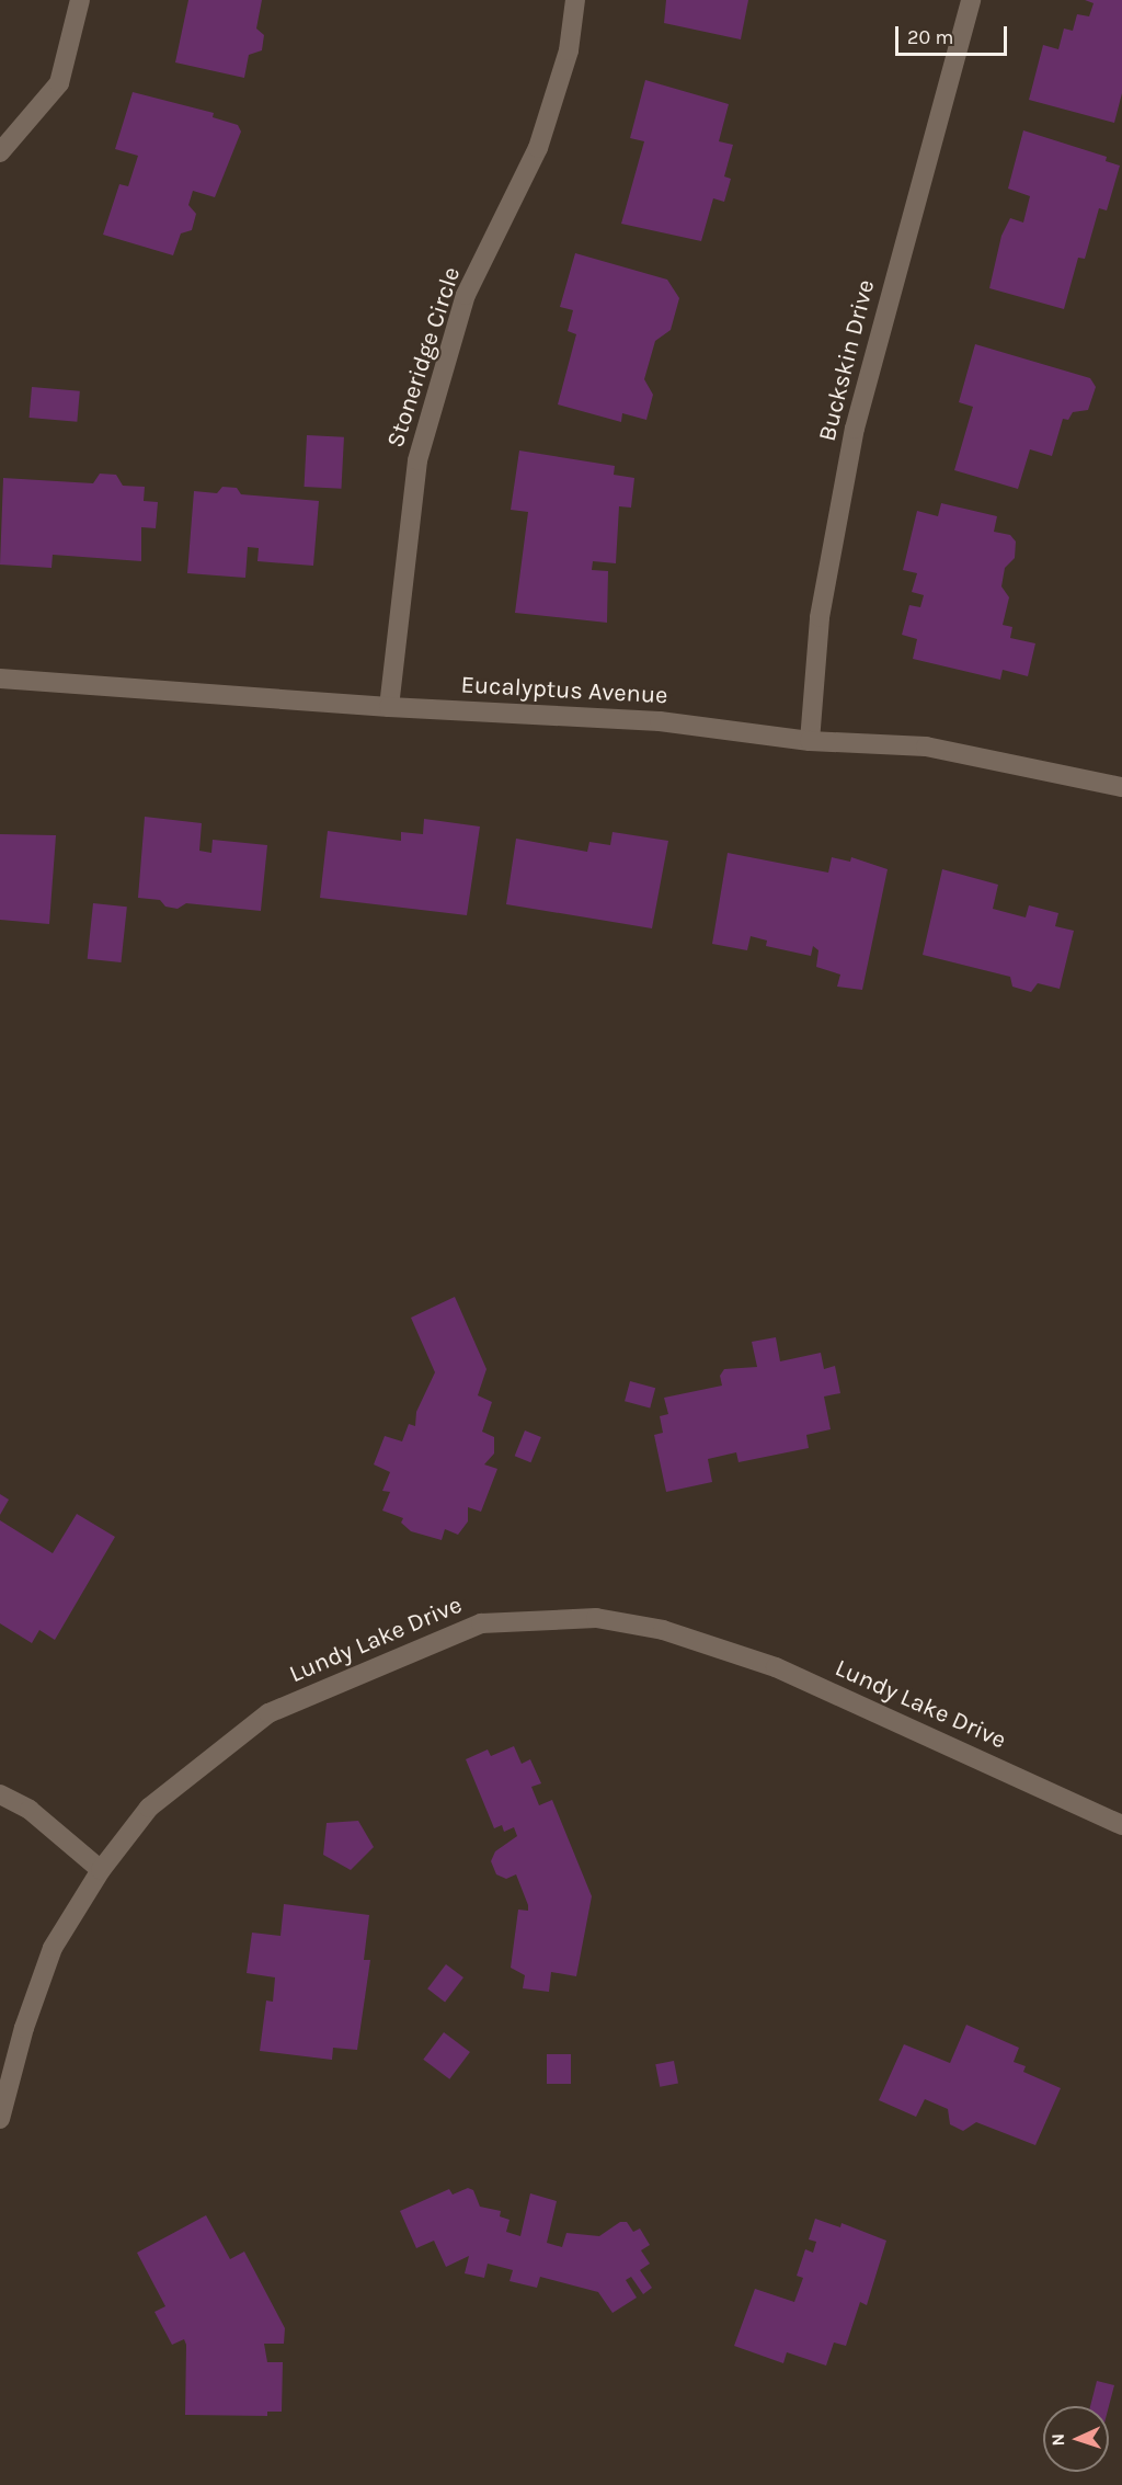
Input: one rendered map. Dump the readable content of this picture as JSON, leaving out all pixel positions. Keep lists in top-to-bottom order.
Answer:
{
  "streets": {
    "street": [
      "Stoneridge Circle",
      "Buckskin Drive",
      "Eucalyptus Avenue",
      "Lundy Lake Drive"
    ]
  },
  "crossings": [
    ["Stoneridge Circle", "Eucalyptus Avenue"],
    ["Buckskin Drive", "Eucalyptus Avenue"]
  ],
  "scale_bar": "20 m",
  "north": "left"
}
